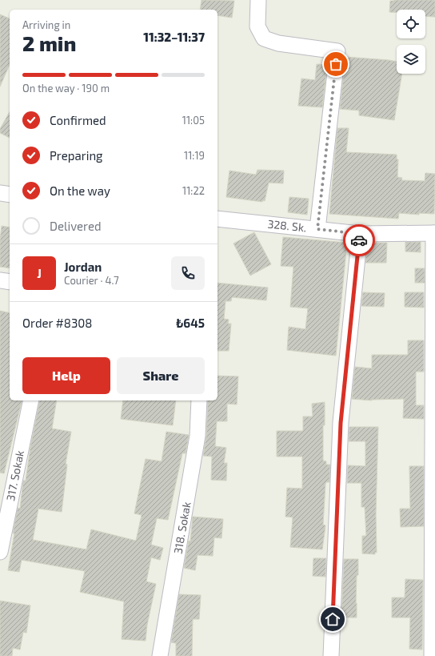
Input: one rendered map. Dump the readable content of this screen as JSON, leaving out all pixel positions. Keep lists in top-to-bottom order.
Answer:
{
  "streets": {
    "street": ["328. Sk.", "317. Sokak", "318. Sokak"]
  },
  "page": {
    "heading": ["2 min", "Arriving in", "11:32–11:37"],
    "panel": [
      "Jordan",
      "Courier · 4.7",
      "Order #8308",
      "₺645"
    ],
    "bar": "On the way · 190 m",
    "list": [
      ["Confirmed", "11:05"],
      ["Preparing", "11:19"],
      ["On the way", "11:22"],
      "Delivered"
    ],
    "round": "J",
    "buttons": ["Help", "Share"]
  }
}
